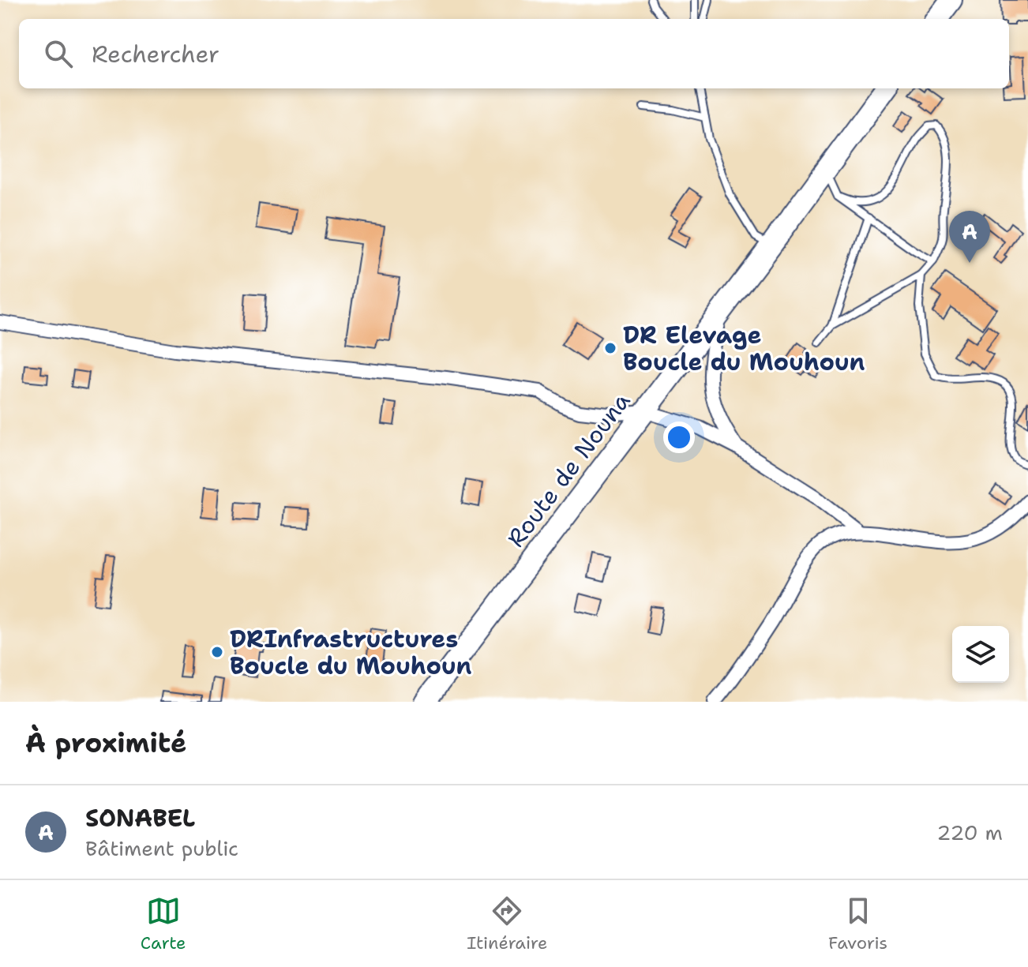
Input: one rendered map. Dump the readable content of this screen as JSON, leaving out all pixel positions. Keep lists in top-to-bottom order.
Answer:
{
  "streets": {
    "main road": ["Route de Nouna"]
  },
  "places": ["DR Elevage Boucle du Mouhoun", "DRInfrastructures Boucle du Mouhoun"],
  "page": {
    "search": "Rechercher",
    "pins": "A",
    "heading": "À proximité",
    "list": [
      {
        "mark": "A",
        "name": "SONABEL",
        "note": "Bâtiment public",
        "value": "220 m"
      }
    ],
    "nav": ["Carte", "Itinéraire", "Favoris"]
  }
}
